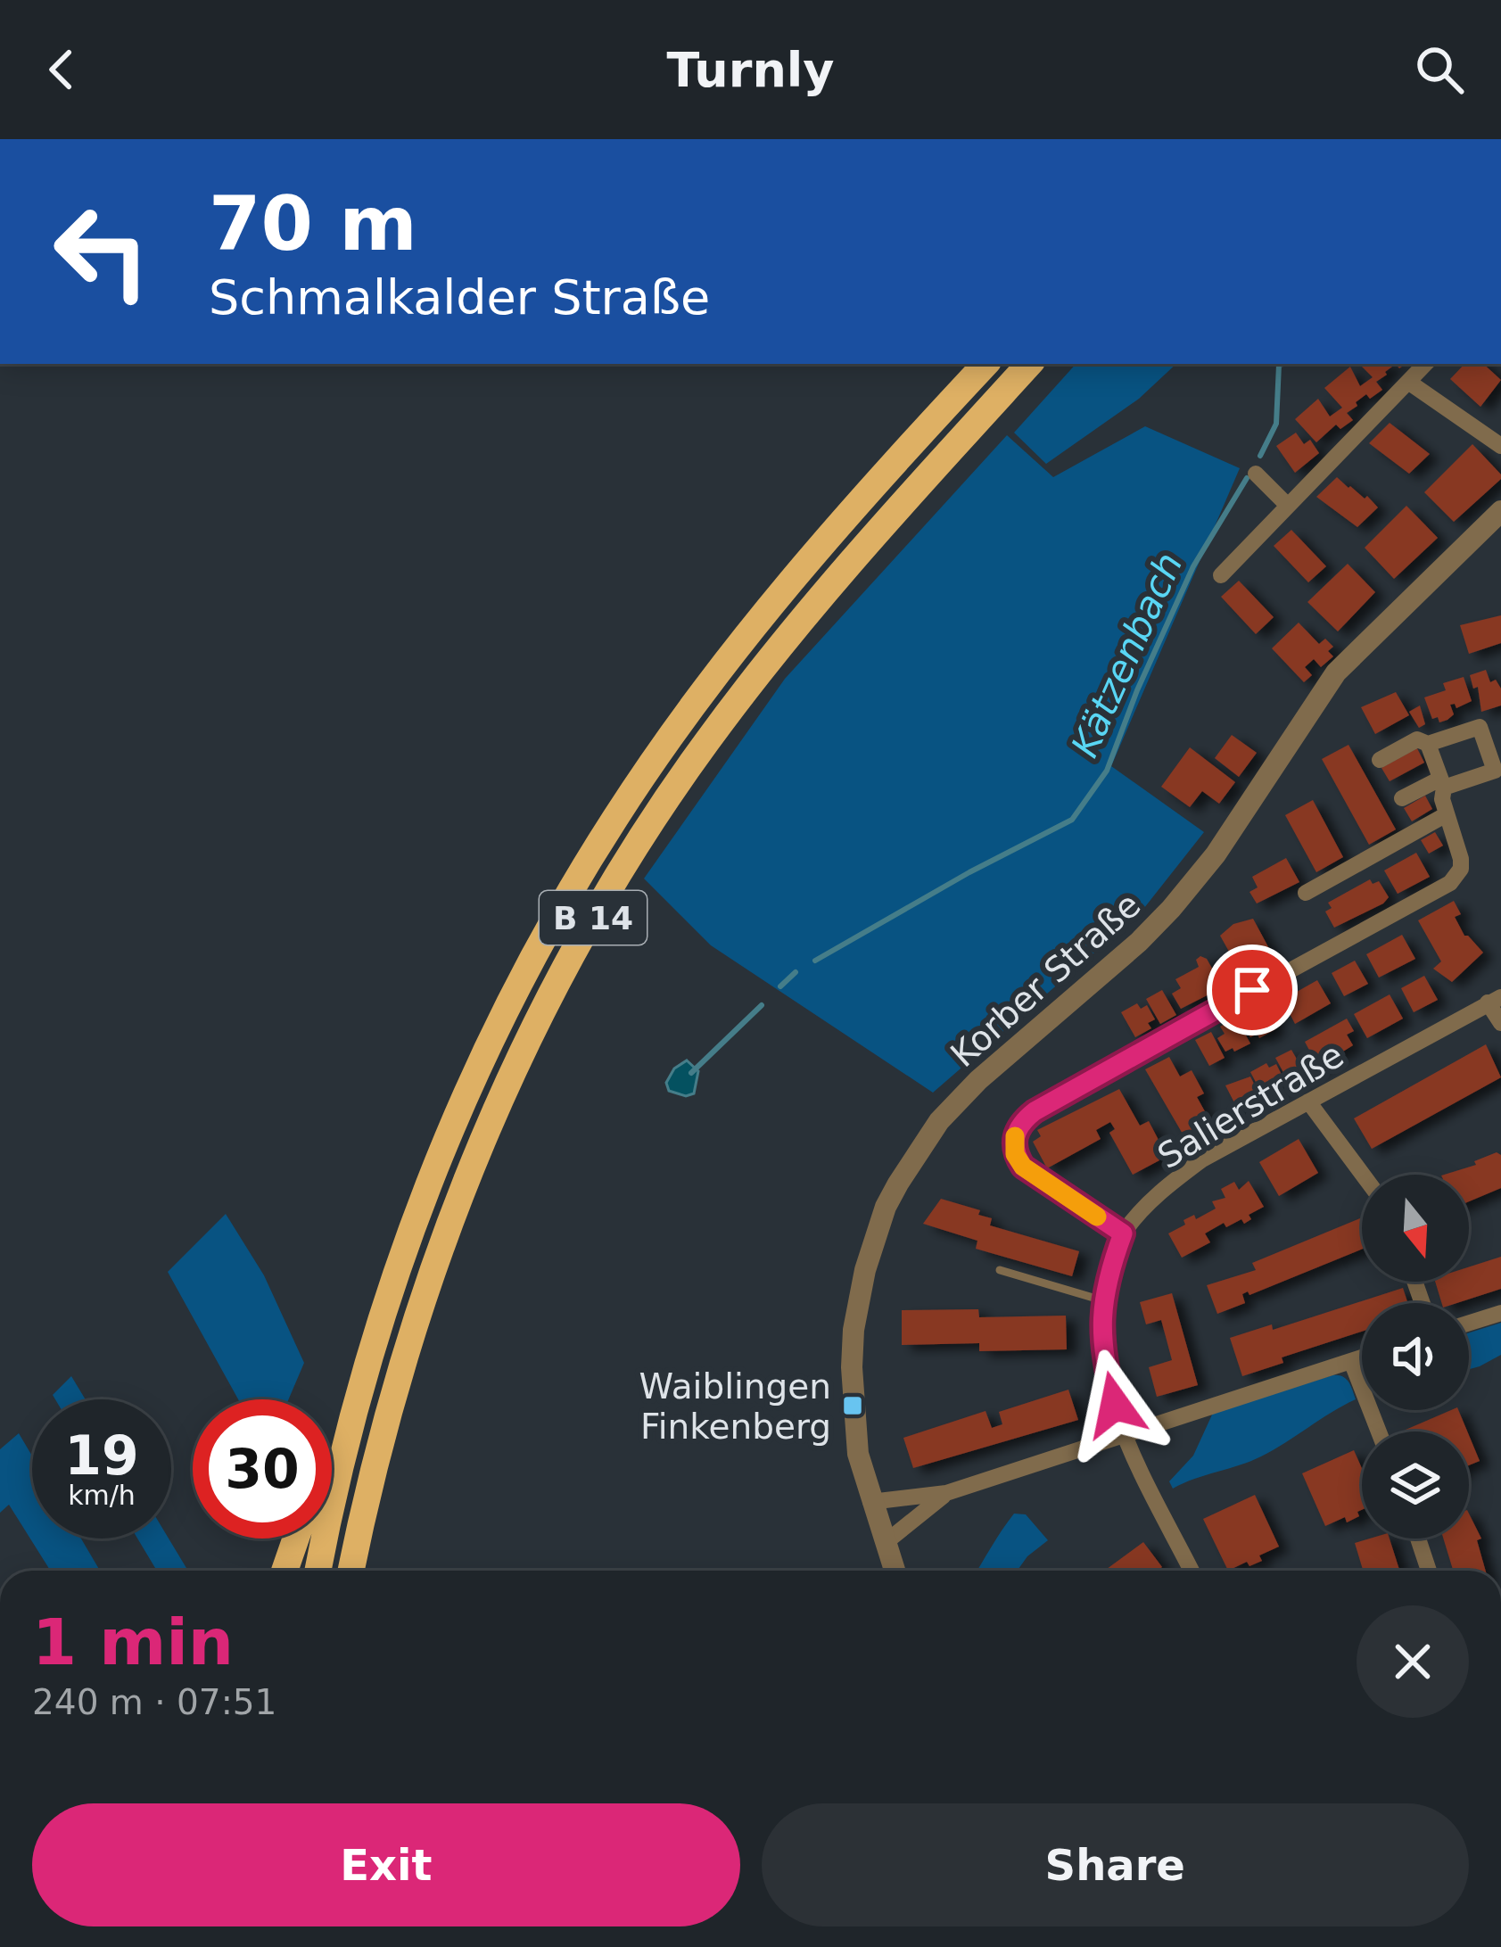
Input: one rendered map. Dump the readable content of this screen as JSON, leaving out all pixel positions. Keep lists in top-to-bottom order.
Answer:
{
  "streets": {
    "highway": ["B 14"],
    "street": ["Korber Straße", "Salierstraße"]
  },
  "water": ["Kätzenbach"],
  "places": {
    "transit": ["Waiblingen Finkenberg"]
  },
  "north": "bottom",
  "page": {
    "header": "Turnly",
    "turn": ["70 m", "Schmalkalder Straße"],
    "speed": "19 km/h",
    "limit": "30",
    "heading": ["1 min", "240 m · 07:51"],
    "buttons": ["Exit", "Share"]
  }
}
